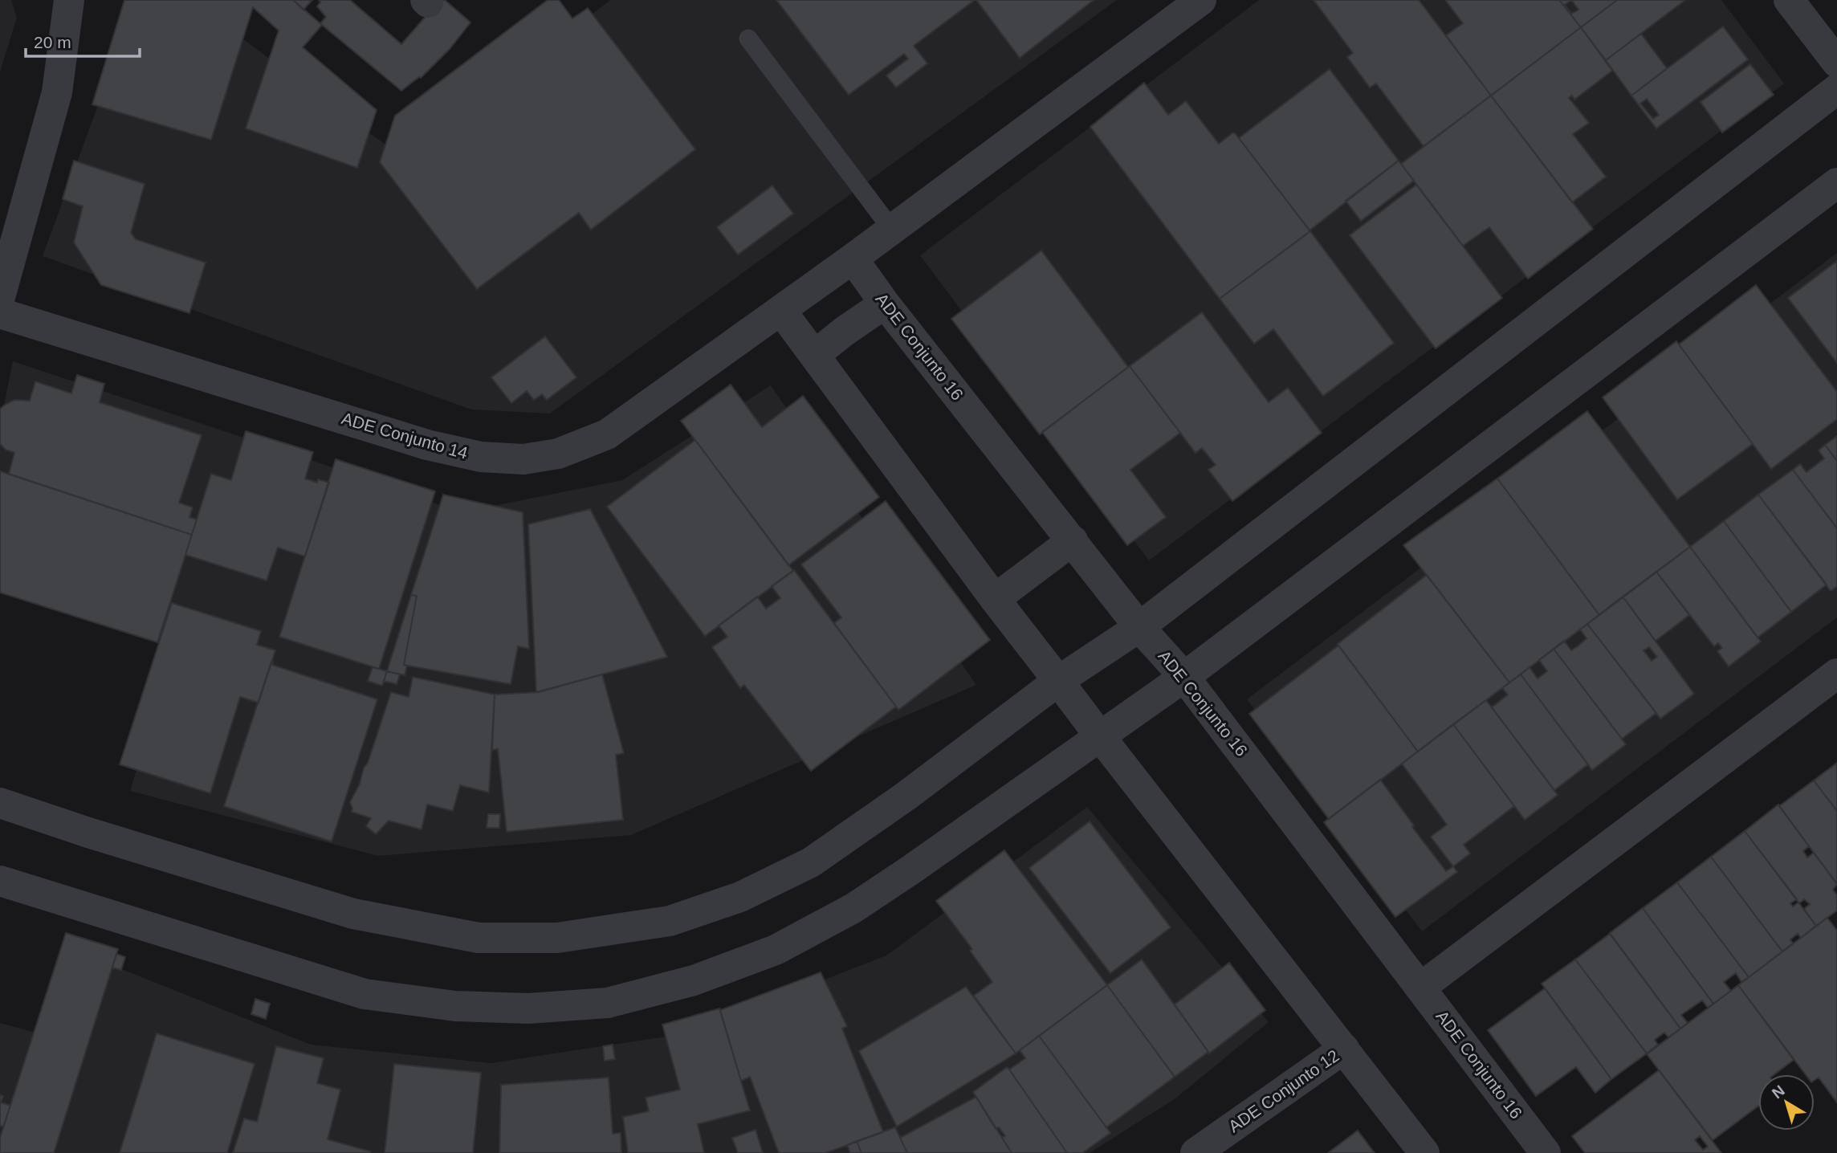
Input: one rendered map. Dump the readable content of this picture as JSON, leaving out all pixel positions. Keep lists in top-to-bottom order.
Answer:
{
  "streets": {
    "street": ["ADE Conjunto 16", "ADE Conjunto 14", "ADE Conjunto 12"]
  },
  "crossings": [
    ["ADE Conjunto 16", "ADE Conjunto 14"]
  ],
  "scale_bar": "20 m",
  "north": "top left"
}
